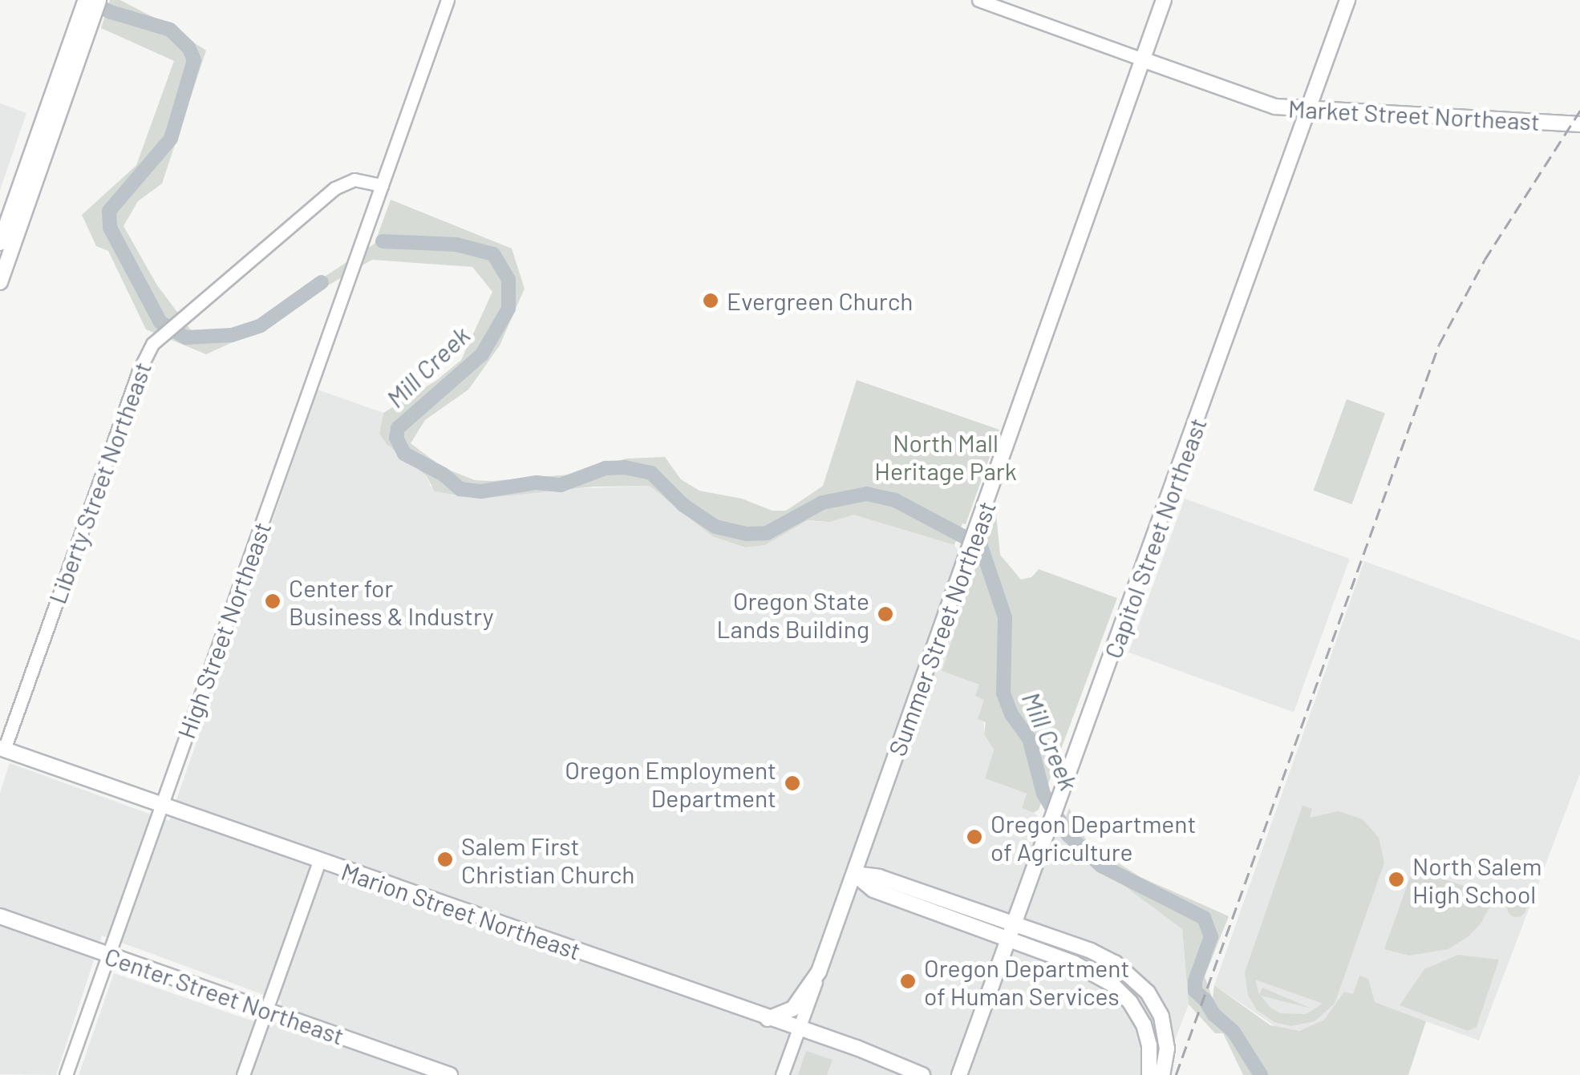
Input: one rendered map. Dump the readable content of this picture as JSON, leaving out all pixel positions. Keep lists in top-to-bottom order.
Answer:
{
  "streets": {
    "main road": [
      "Market Street Northeast",
      "Liberty Street Northeast",
      "Capitol Street Northeast",
      "Summer Street Northeast",
      "High Street Northeast",
      "Marion Street Northeast",
      "Center Street Northeast"
    ]
  },
  "crossings": [
    ["Market Street Northeast", "Capitol Street Northeast"],
    ["Market Street Northeast", "Summer Street Northeast"],
    ["Liberty Street Northeast", "High Street Northeast"],
    ["Liberty Street Northeast", "Marion Street Northeast"],
    ["Summer Street Northeast", "Marion Street Northeast"],
    ["High Street Northeast", "Marion Street Northeast"],
    ["High Street Northeast", "Center Street Northeast"]
  ],
  "water": ["Mill Creek"],
  "parks": ["North Mall Heritage Park"],
  "places": [
    "Evergreen Church",
    "Center for Business & Industry",
    "Oregon State Lands Building",
    "Oregon Employment Department",
    "Oregon Department of Agriculture",
    "Salem First Christian Church",
    "North Salem High School",
    "Oregon Department of Human Services"
  ]
}
